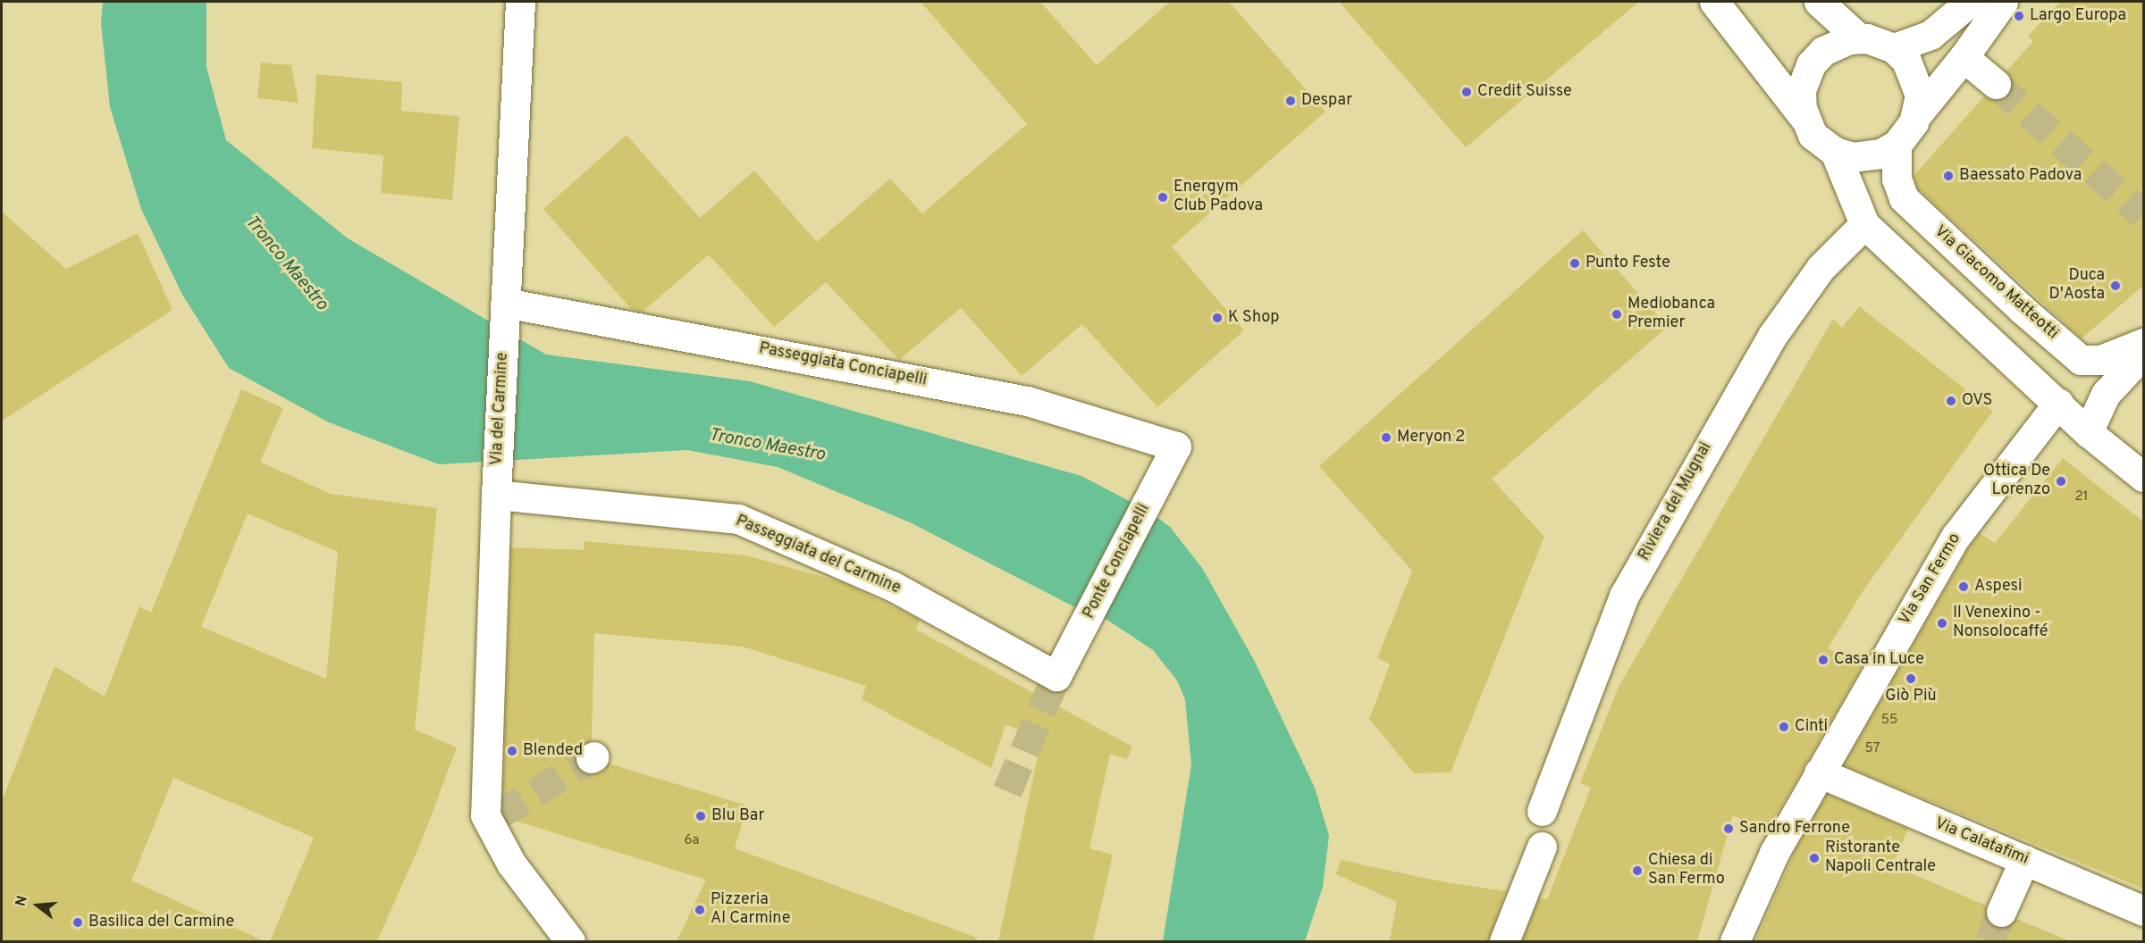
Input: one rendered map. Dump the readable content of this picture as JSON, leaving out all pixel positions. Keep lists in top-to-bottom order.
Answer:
{
  "streets": {
    "street": [
      "Via Giacomo Matteotti",
      "Passeggiata Conciapelli",
      "Via del Carmine",
      "Riviera dei Mugnai",
      "Passeggiata del Carmine",
      "Ponte Conciapelli",
      "Via San Fermo",
      "Via Calatafimi"
    ]
  },
  "crossings": [
    ["Passeggiata Conciapelli", "Via del Carmine"],
    ["Passeggiata Conciapelli", "Ponte Conciapelli"],
    ["Via del Carmine", "Passeggiata del Carmine"],
    ["Passeggiata del Carmine", "Ponte Conciapelli"],
    ["Via San Fermo", "Via Calatafimi"]
  ],
  "water": ["Tronco Maestro"],
  "places": [
    "Largo Europa",
    "Credit Suisse",
    "Despar",
    "Baessato Padova",
    "Energym Club Padova",
    "Punto Feste",
    "Duca D'Aosta",
    "Mediobanca Premier",
    "K Shop",
    "OVS",
    "Meryon 2",
    "Ottica De Lorenzo",
    "Aspesi",
    "Il Venexino - Nonsolocaffé",
    "Casa in Luce",
    "Giò Più",
    "Cinti",
    "Blended",
    "Blu Bar",
    "Sandro Ferrone",
    "Ristorante Napoli Centrale",
    "Chiesa di San Fermo",
    "Pizzeria Al Carmine",
    "Basilica del Carmine"
  ],
  "house_numbers": [
    "21",
    "55",
    "57",
    "6a"
  ],
  "north": "left"
}
